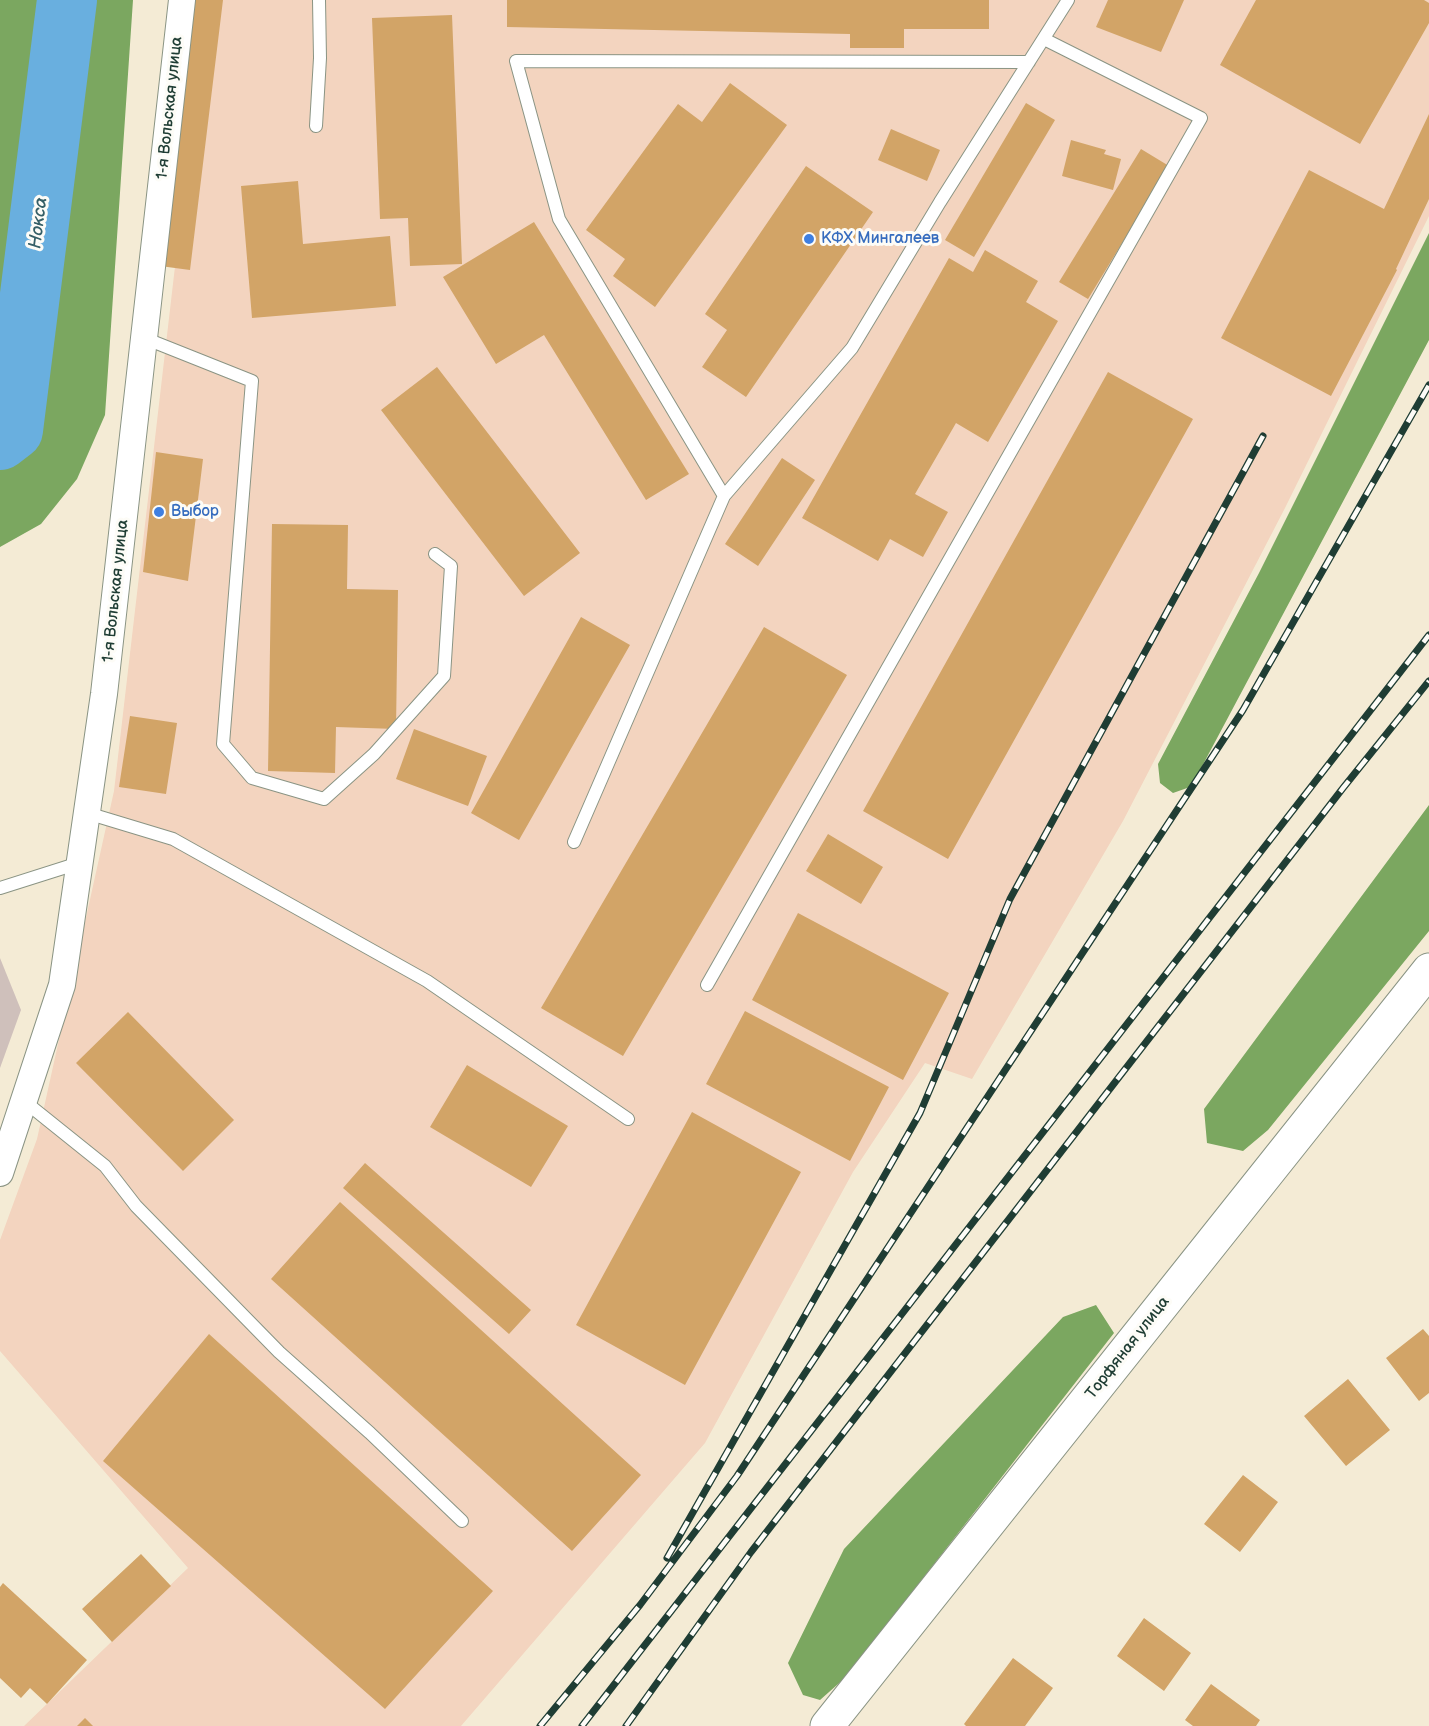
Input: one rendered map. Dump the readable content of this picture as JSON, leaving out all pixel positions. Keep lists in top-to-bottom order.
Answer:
{
  "streets": {
    "street": ["1-я Вольская улица", "Торфяная улица"]
  },
  "water": ["Нокса"],
  "places": ["КФХ Мингалеев", "Выбор"]
}
